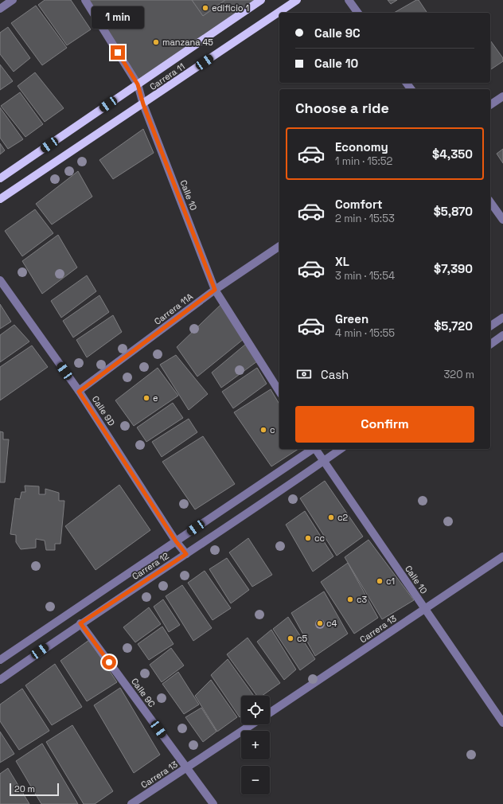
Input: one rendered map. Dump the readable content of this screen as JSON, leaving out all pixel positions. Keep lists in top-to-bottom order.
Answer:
{
  "streets": {
    "main road": ["Carrera 11"],
    "street": [
      "Calle 10",
      "Carrera 11A",
      "Calle 9D",
      "Carrera 12",
      "Carrera 13",
      "Calle 9C"
    ]
  },
  "crossings": [
    ["Carrera 11", "Calle 10"],
    ["Calle 10", "Carrera 11A"],
    ["Calle 10", "Carrera 12"],
    ["Calle 10", "Carrera 13"],
    ["Carrera 11A", "Calle 9D"],
    ["Calle 9D", "Carrera 12"],
    ["Carrera 12", "Calle 9C"],
    ["Carrera 13", "Calle 9C"]
  ],
  "places": [
    "edificio 1",
    "manzana 45",
    "e",
    "c",
    "c2",
    "cc",
    "c1",
    "c3",
    "c4",
    "c5"
  ],
  "scale_bar": "20 m",
  "page": {
    "bubble": "1 min",
    "banner": ["Calle 9C", "Calle 10"],
    "heading": "Choose a ride",
    "list": [
      {
        "name": "Economy",
        "note": "1 min · 15:52",
        "value": "$4,350"
      },
      {
        "name": "Comfort",
        "note": "2 min · 15:53",
        "value": "$5,870"
      },
      {
        "name": "XL",
        "note": "3 min · 15:54",
        "value": "$7,390"
      },
      {
        "name": "Green",
        "note": "4 min · 15:55",
        "value": "$5,720"
      }
    ],
    "pay": ["Cash", "320 m"],
    "buttons": "Confirm",
    "map_buttons": ["+", "−"],
    "scale": "20 m"
  }
}
